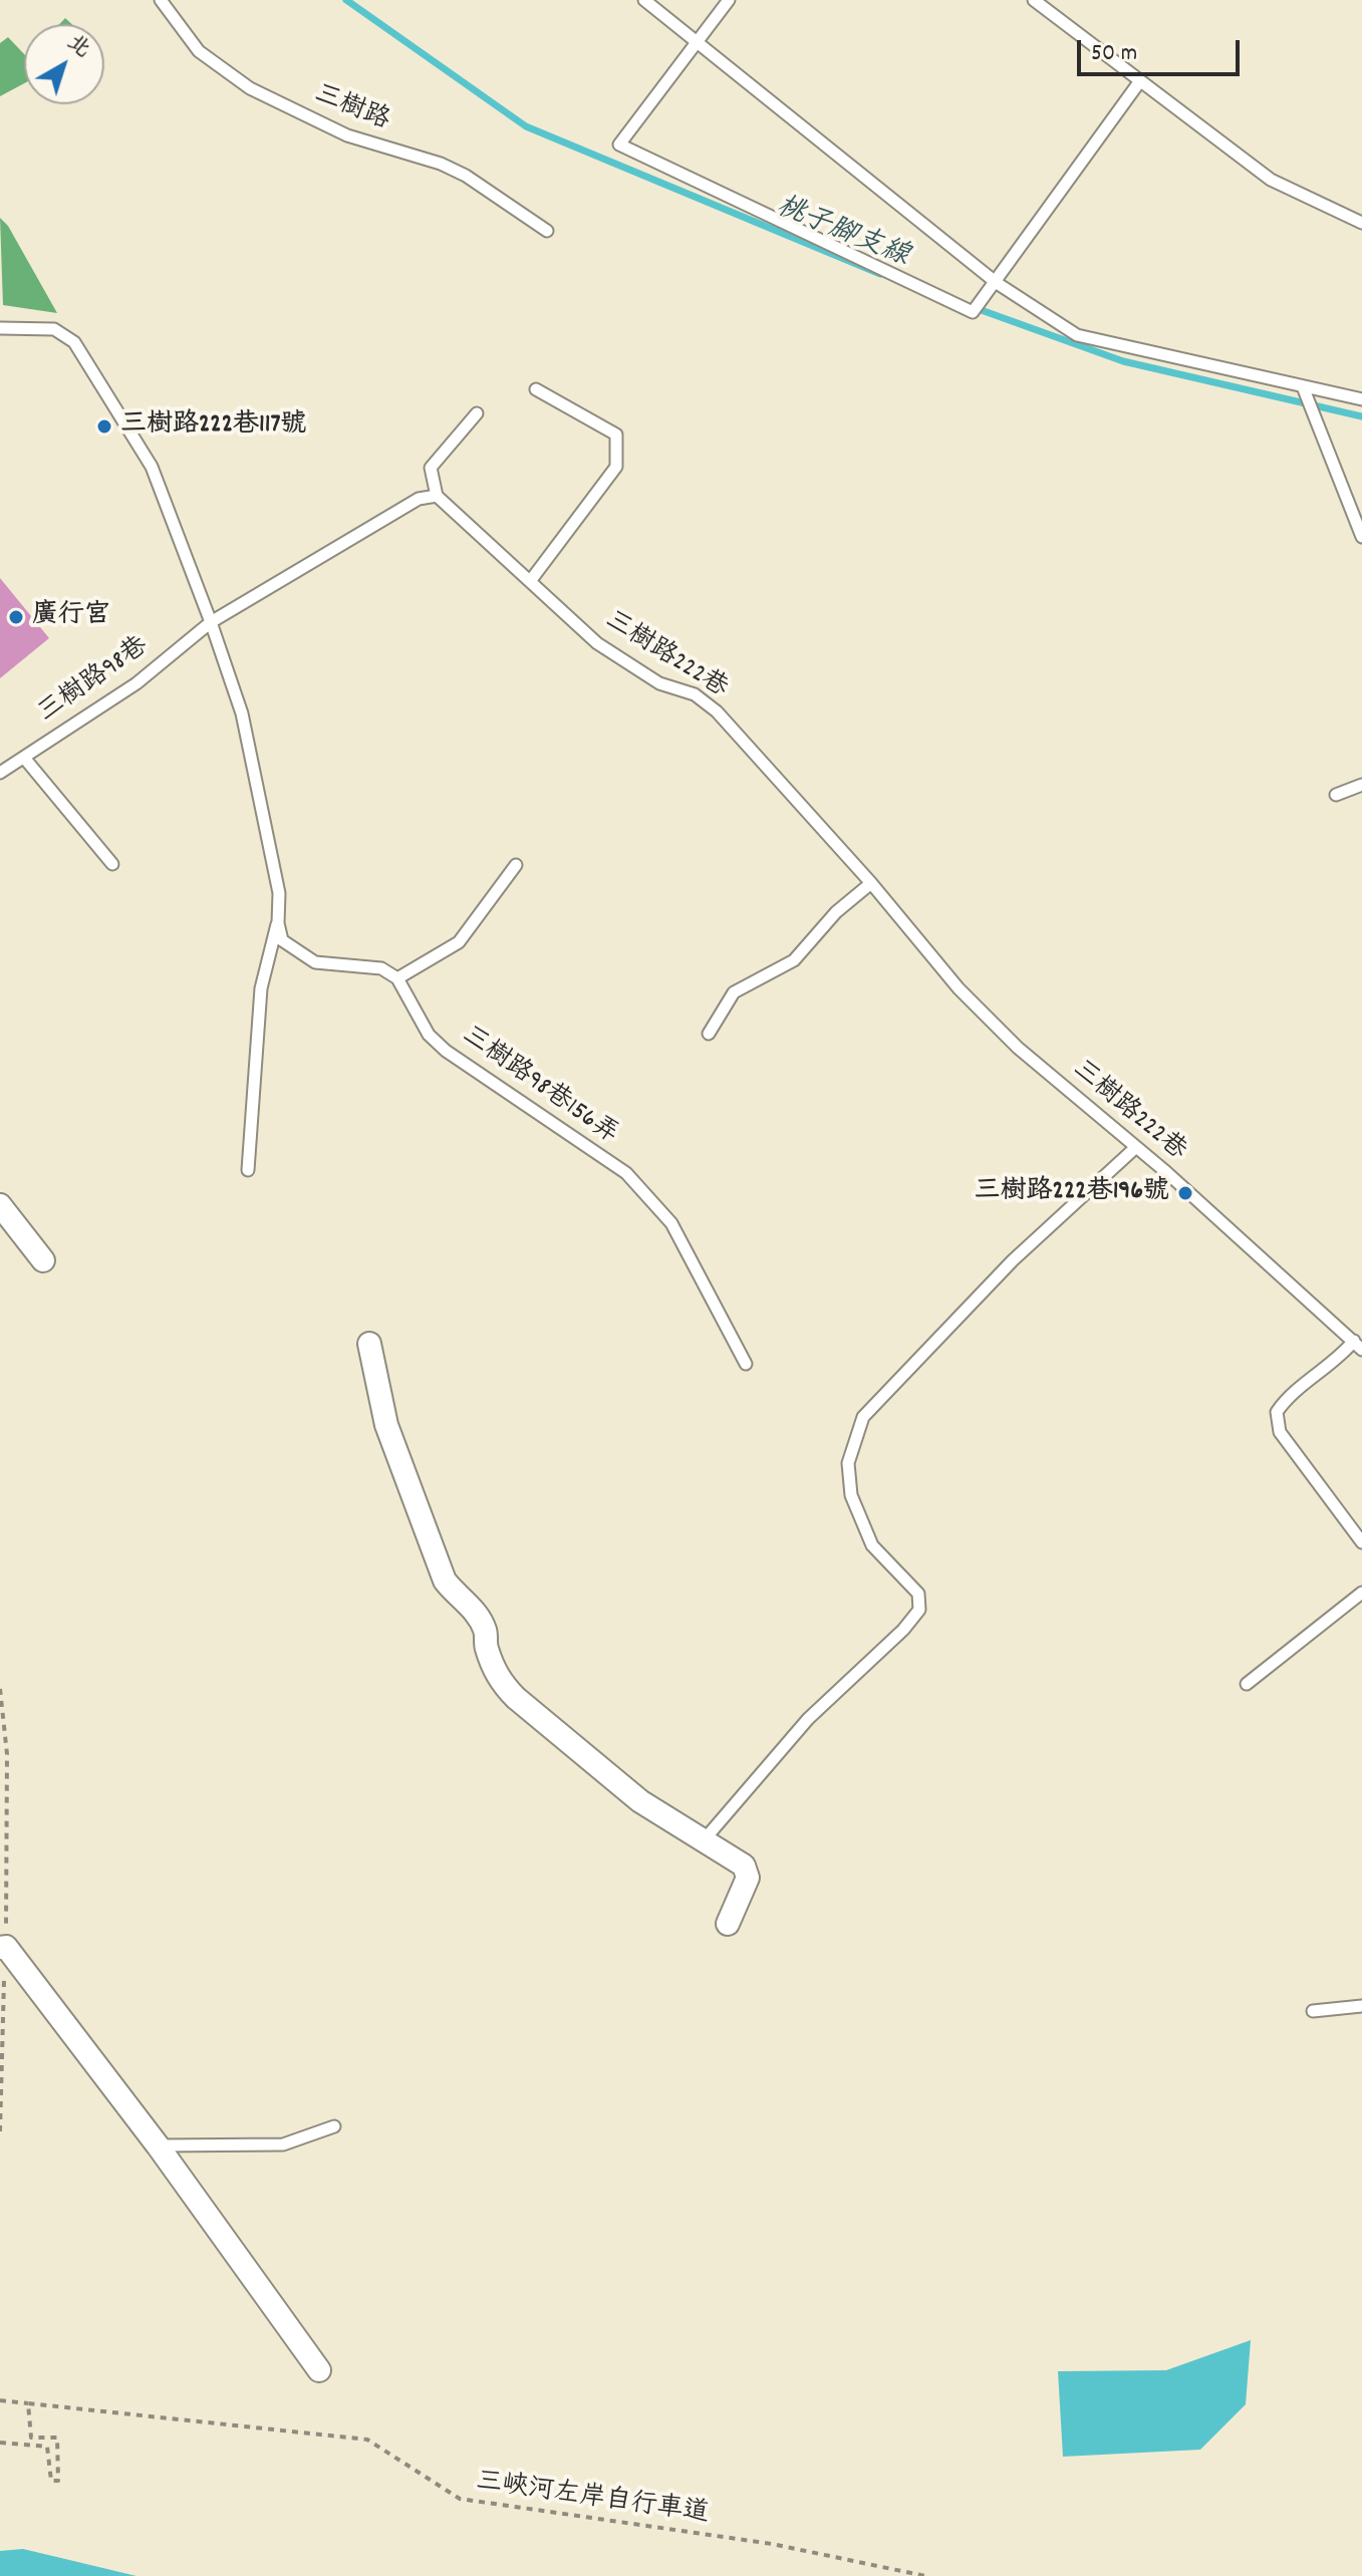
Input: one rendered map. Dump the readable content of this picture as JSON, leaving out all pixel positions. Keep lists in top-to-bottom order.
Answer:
{
  "streets": {
    "lane": [
      "三樹路",
      "三樹路222巷",
      "三樹路98巷",
      "三樹路98巷156弄"
    ],
    "path": ["三峽河左岸自行車道"]
  },
  "water": ["桃子腳支線"],
  "places": ["三樹路222巷117號", "廣行宮", "三樹路222巷196號"],
  "scale_bar": "50 m",
  "north": "top right"
}
